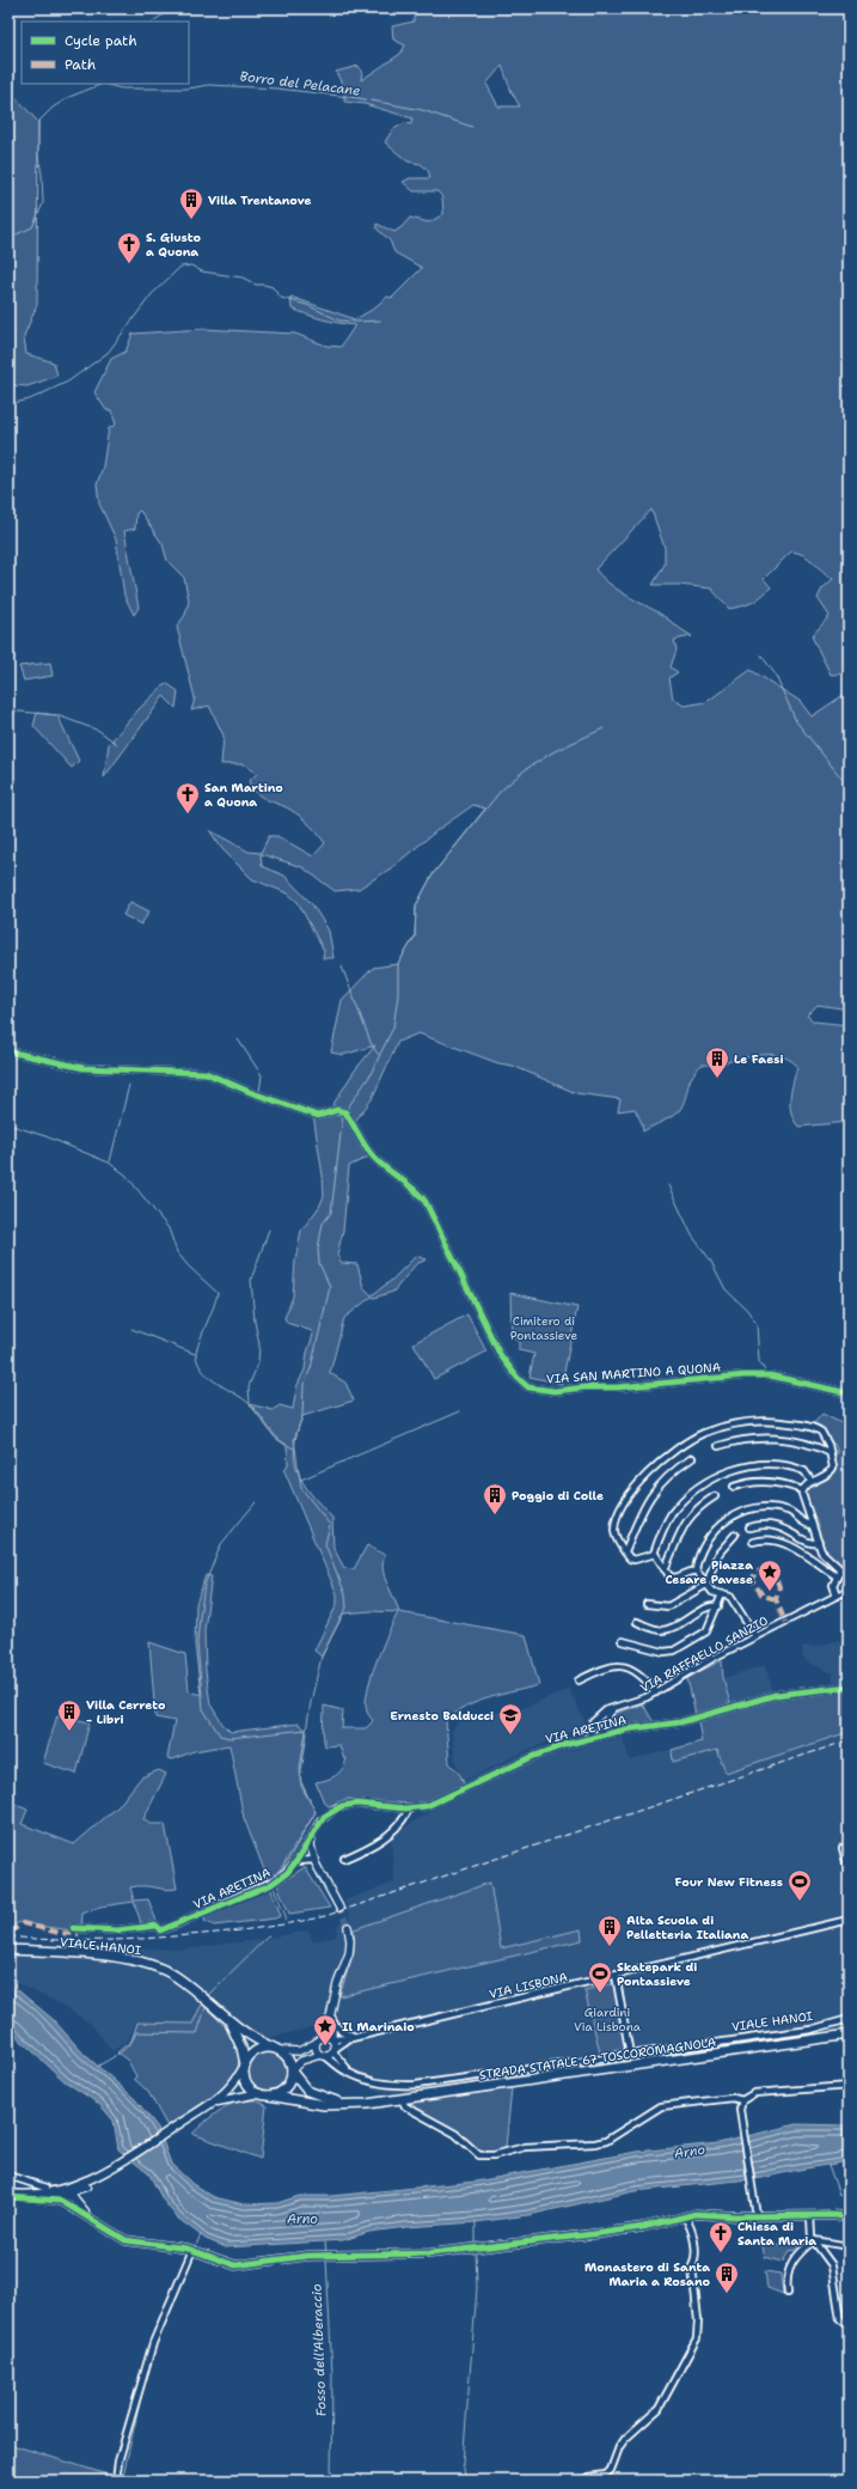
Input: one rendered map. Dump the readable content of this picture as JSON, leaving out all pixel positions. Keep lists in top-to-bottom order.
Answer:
{
  "streets": {
    "main road": ["VIALE HANOI", "STRADA STATALE 67 TOSCOROMAGNOLA"],
    "street": [
      "VIA SAN MARTINO A QUONA",
      "VIA RAFFAELLO SANZIO",
      "VIA ARETINA",
      "VIA LISBONA"
    ]
  },
  "crossings": [
    ["VIALE HANOI", "VIA LISBONA"],
    ["VIALE HANOI", "STRADA STATALE 67 TOSCOROMAGNOLA"]
  ],
  "water": ["Borro del Pelacane", "Arno", "Fosso dell'Alberaccio"],
  "parks": ["Cimitero di Pontassieve", "Giardini Via Lisbona"],
  "places": {
    "building": [
      "Villa Trentanove",
      "Le Faesi",
      "Poggio di Colle",
      "Villa Cerreto - Libri",
      "Alta Scuola di Pelletteria Italiana",
      "Monastero di Santa Maria a Rosano"
    ],
    "church": ["S. Giusto a Quona", "San Martino a Quona", "Chiesa di Santa Maria"],
    "place": ["Piazza Cesare Pavese", "Il Marinaio"],
    "school or university": ["Ernesto Balducci"],
    "sports": ["Four New Fitness", "Skatepark di Pontassieve"]
  },
  "legend": ["Cycle path", "Path"]
}
